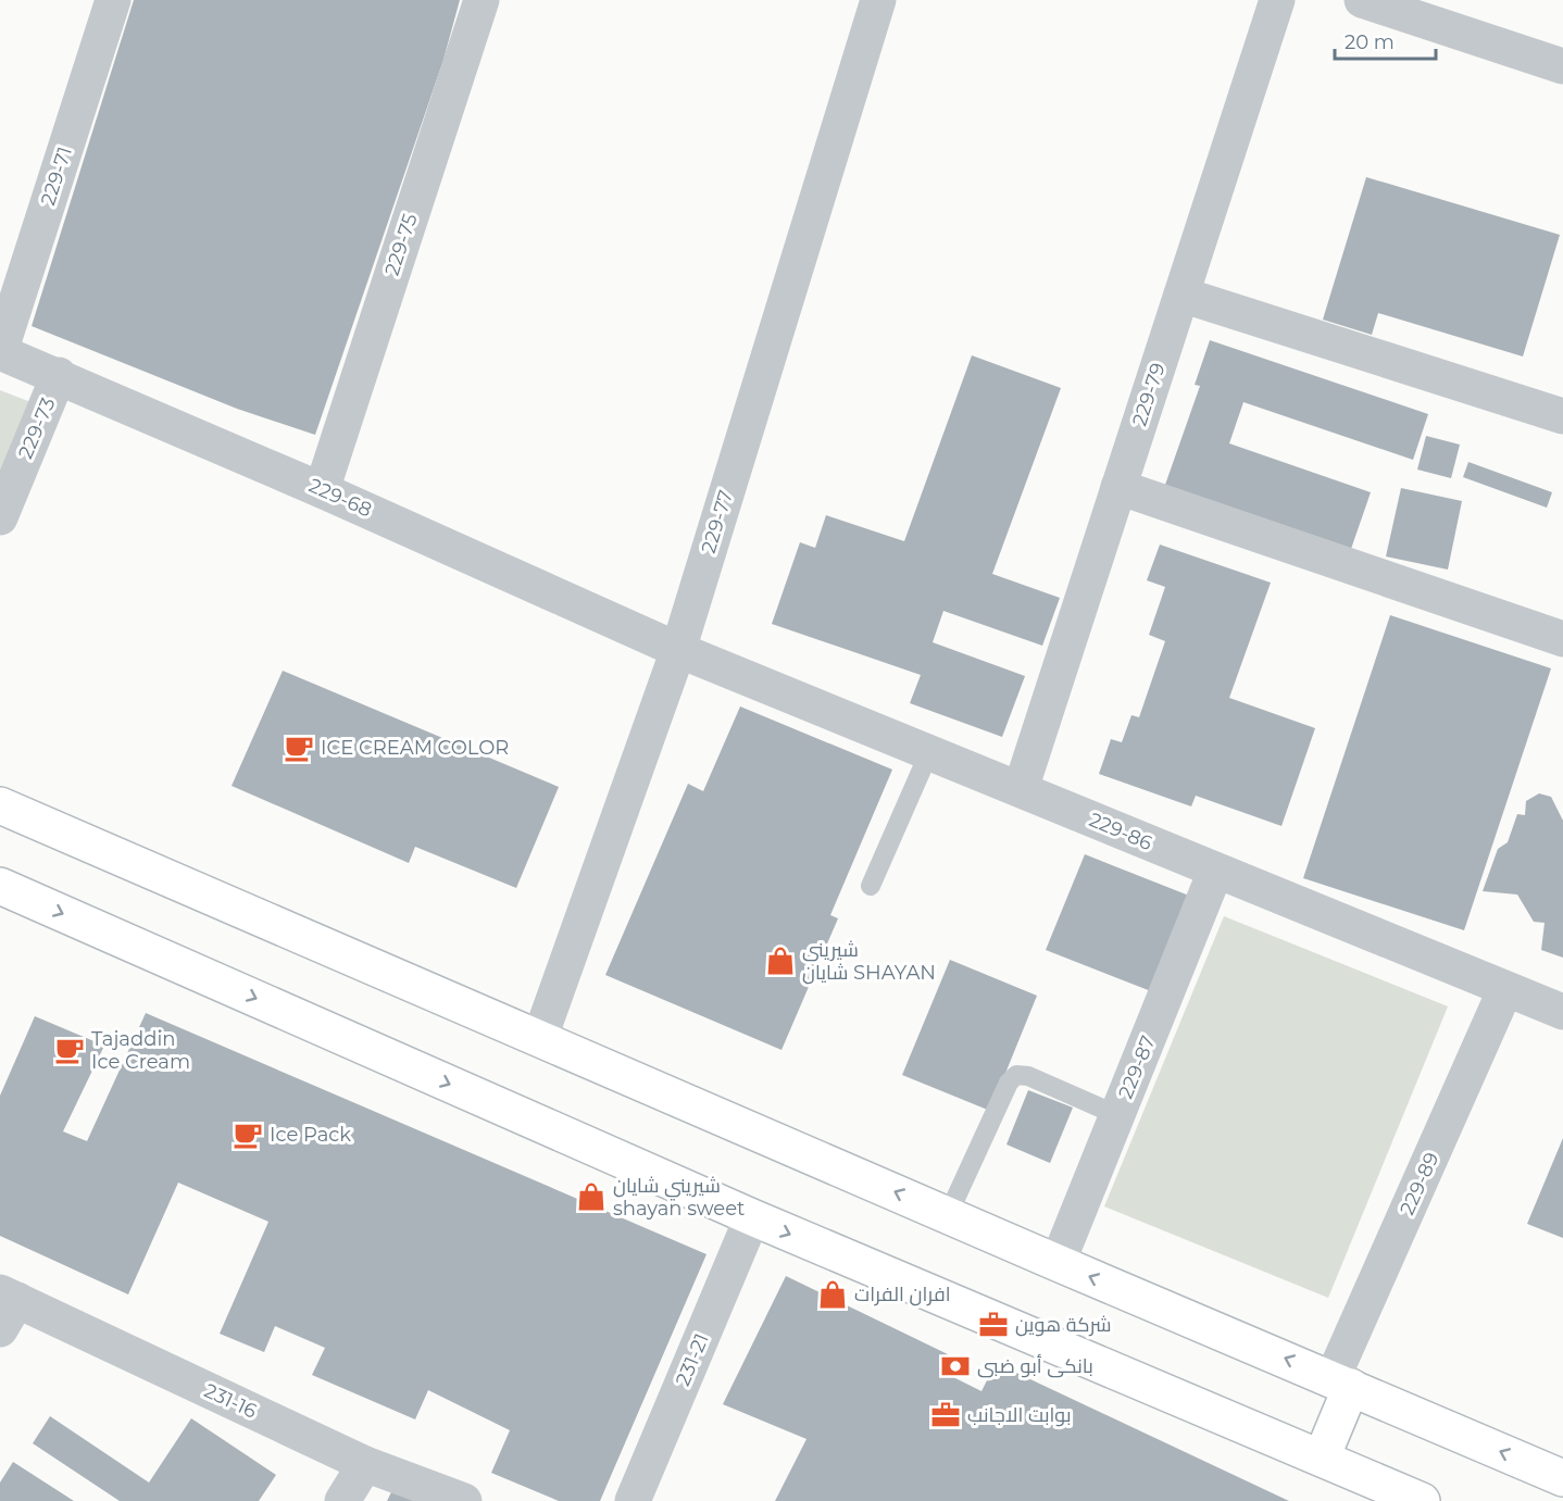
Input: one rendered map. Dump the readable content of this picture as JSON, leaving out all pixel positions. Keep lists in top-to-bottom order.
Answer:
{
  "streets": {
    "street": [
      "229-71",
      "229-75",
      "229-79",
      "229-73",
      "229-68",
      "229-77",
      "229-86",
      "229-87",
      "229-89",
      "231-21",
      "231-16"
    ]
  },
  "crossings": [
    ["229-71", "229-68"],
    ["229-75", "229-68"],
    ["229-79", "229-86"],
    ["229-73", "229-68"],
    ["229-68", "229-77"],
    ["229-68", "229-86"],
    ["229-77", "229-86"],
    ["229-86", "229-87"],
    ["229-86", "229-89"]
  ],
  "places": {
    "cafe": ["ICE CREAM COLOR", "Tajaddin Ice Cream", "Ice Pack"],
    "shop": ["شيرينى شايان SHAYAN", "شيريني شايان shayan sweet", "افران الفرات"],
    "office": ["شركة هوين", "بوابت الاجانب"],
    "bank": ["بانكى أبو ضبى"]
  },
  "scale_bar": "20 m"
}
